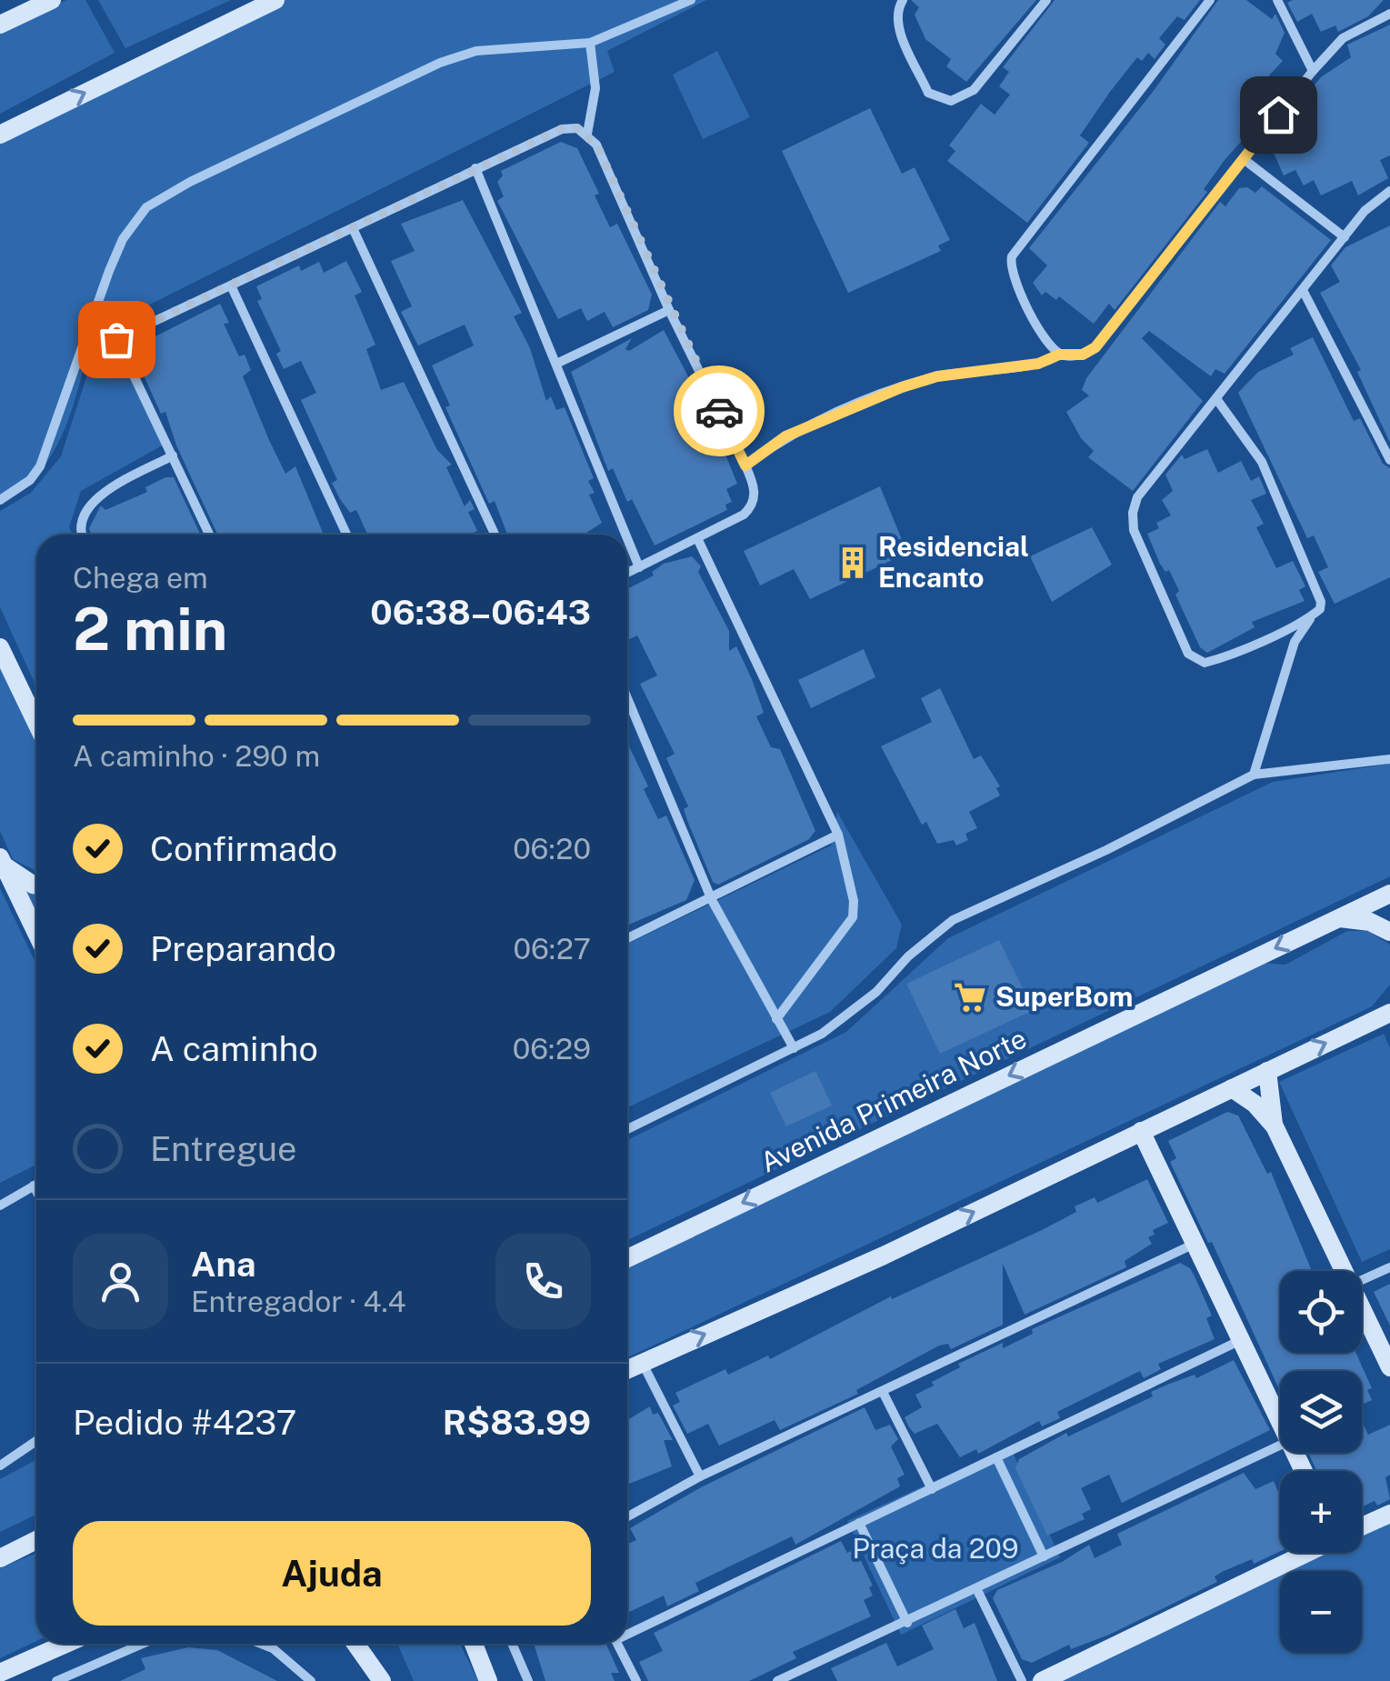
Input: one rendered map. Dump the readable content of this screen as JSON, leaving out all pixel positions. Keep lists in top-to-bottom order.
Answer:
{
  "streets": {
    "main road": ["Avenida Primeira Norte"]
  },
  "parks": ["Praça da 209"],
  "places": {
    "building": ["Residencial Encanto"],
    "supermarket": ["SuperBom"]
  },
  "page": {
    "heading": ["2 min", "Chega em", "06:38–06:43"],
    "panel": [
      "Ana",
      "Entregador · 4.4",
      "Pedido #4237",
      "R$83.99"
    ],
    "bar": "A caminho · 290 m",
    "list": [
      ["Confirmado", "06:20"],
      ["Preparando", "06:27"],
      ["A caminho", "06:29"],
      "Entregue"
    ],
    "map_buttons": ["+", "−"],
    "buttons": "Ajuda"
  }
}
